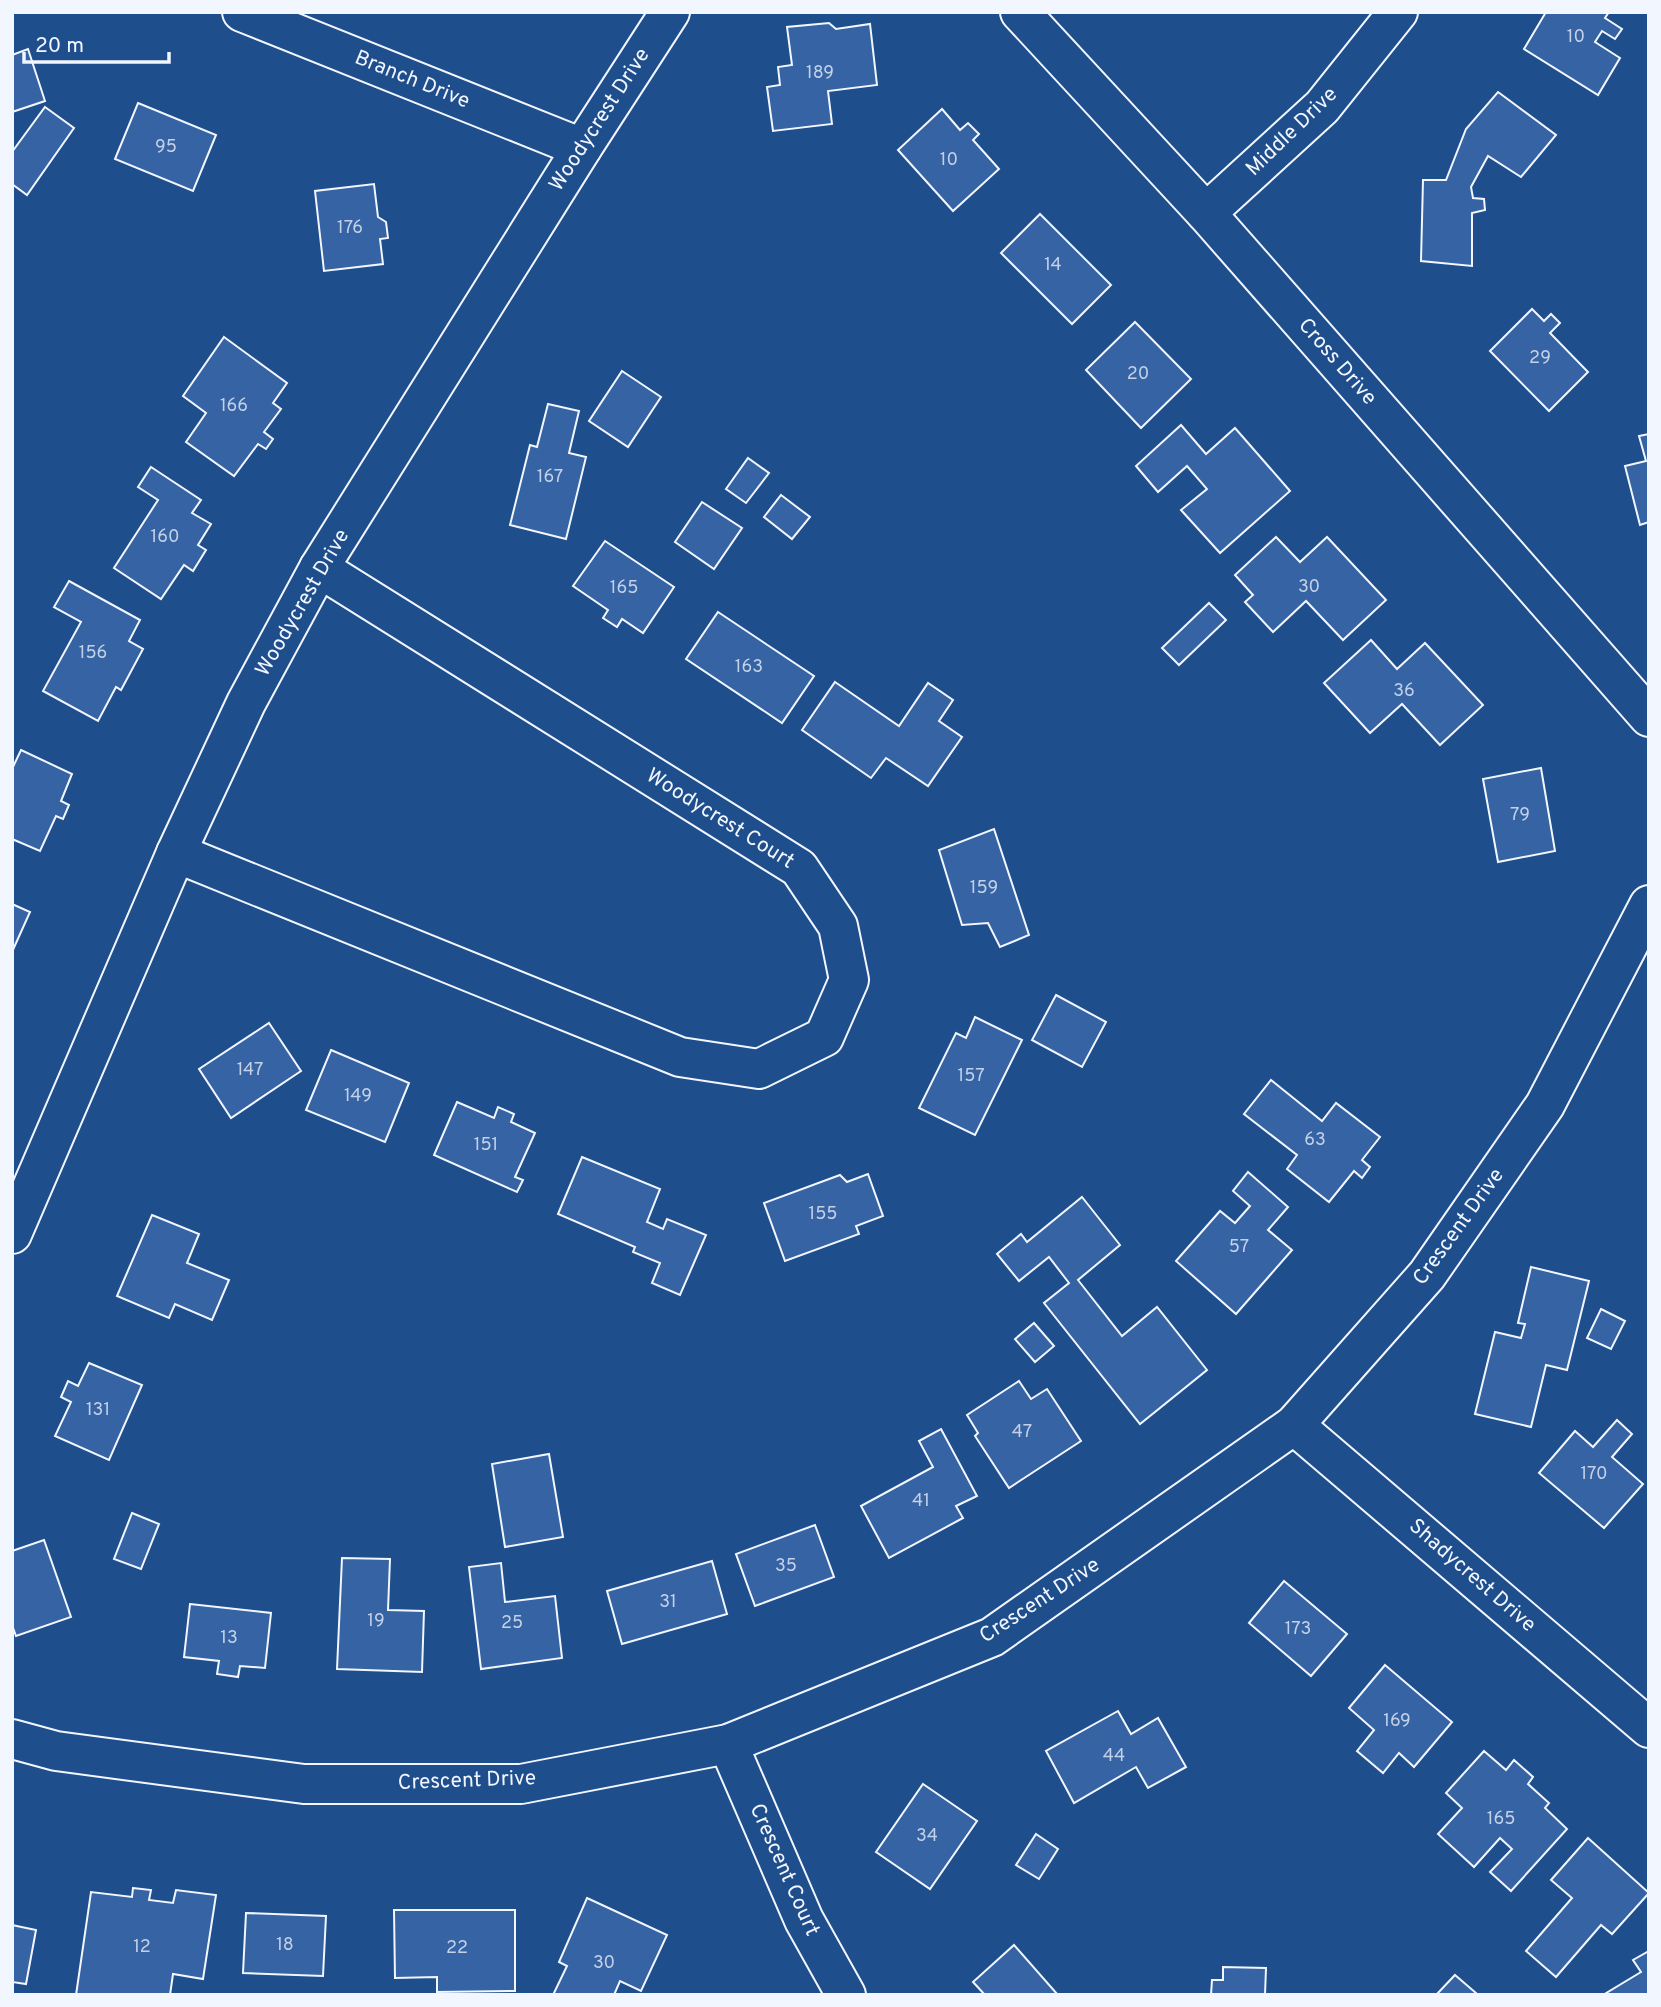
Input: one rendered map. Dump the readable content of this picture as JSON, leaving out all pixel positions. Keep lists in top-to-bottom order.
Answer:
{
  "streets": {
    "street": [
      "Branch Drive",
      "Woodycrest Drive",
      "Middle Drive",
      "Cross Drive",
      "Woodycrest Court",
      "Crescent Drive",
      "Shadycrest Drive",
      "Crescent Court"
    ]
  },
  "crossings": [
    ["Branch Drive", "Woodycrest Drive"],
    ["Woodycrest Drive", "Woodycrest Court"],
    ["Middle Drive", "Cross Drive"],
    ["Crescent Drive", "Shadycrest Drive"],
    ["Crescent Drive", "Crescent Court"]
  ],
  "house_numbers": [
    "10",
    "189",
    "95",
    "10",
    "176",
    "14",
    "29",
    "20",
    "166",
    "167",
    "160",
    "30",
    "165",
    "156",
    "163",
    "36",
    "79",
    "159",
    "147",
    "157",
    "149",
    "63",
    "151",
    "155",
    "57",
    "131",
    "47",
    "170",
    "41",
    "35",
    "31",
    "19",
    "25",
    "173",
    "13",
    "169",
    "44",
    "165",
    "34",
    "18",
    "12",
    "22",
    "30"
  ],
  "scale_bar": "20 m"
}
